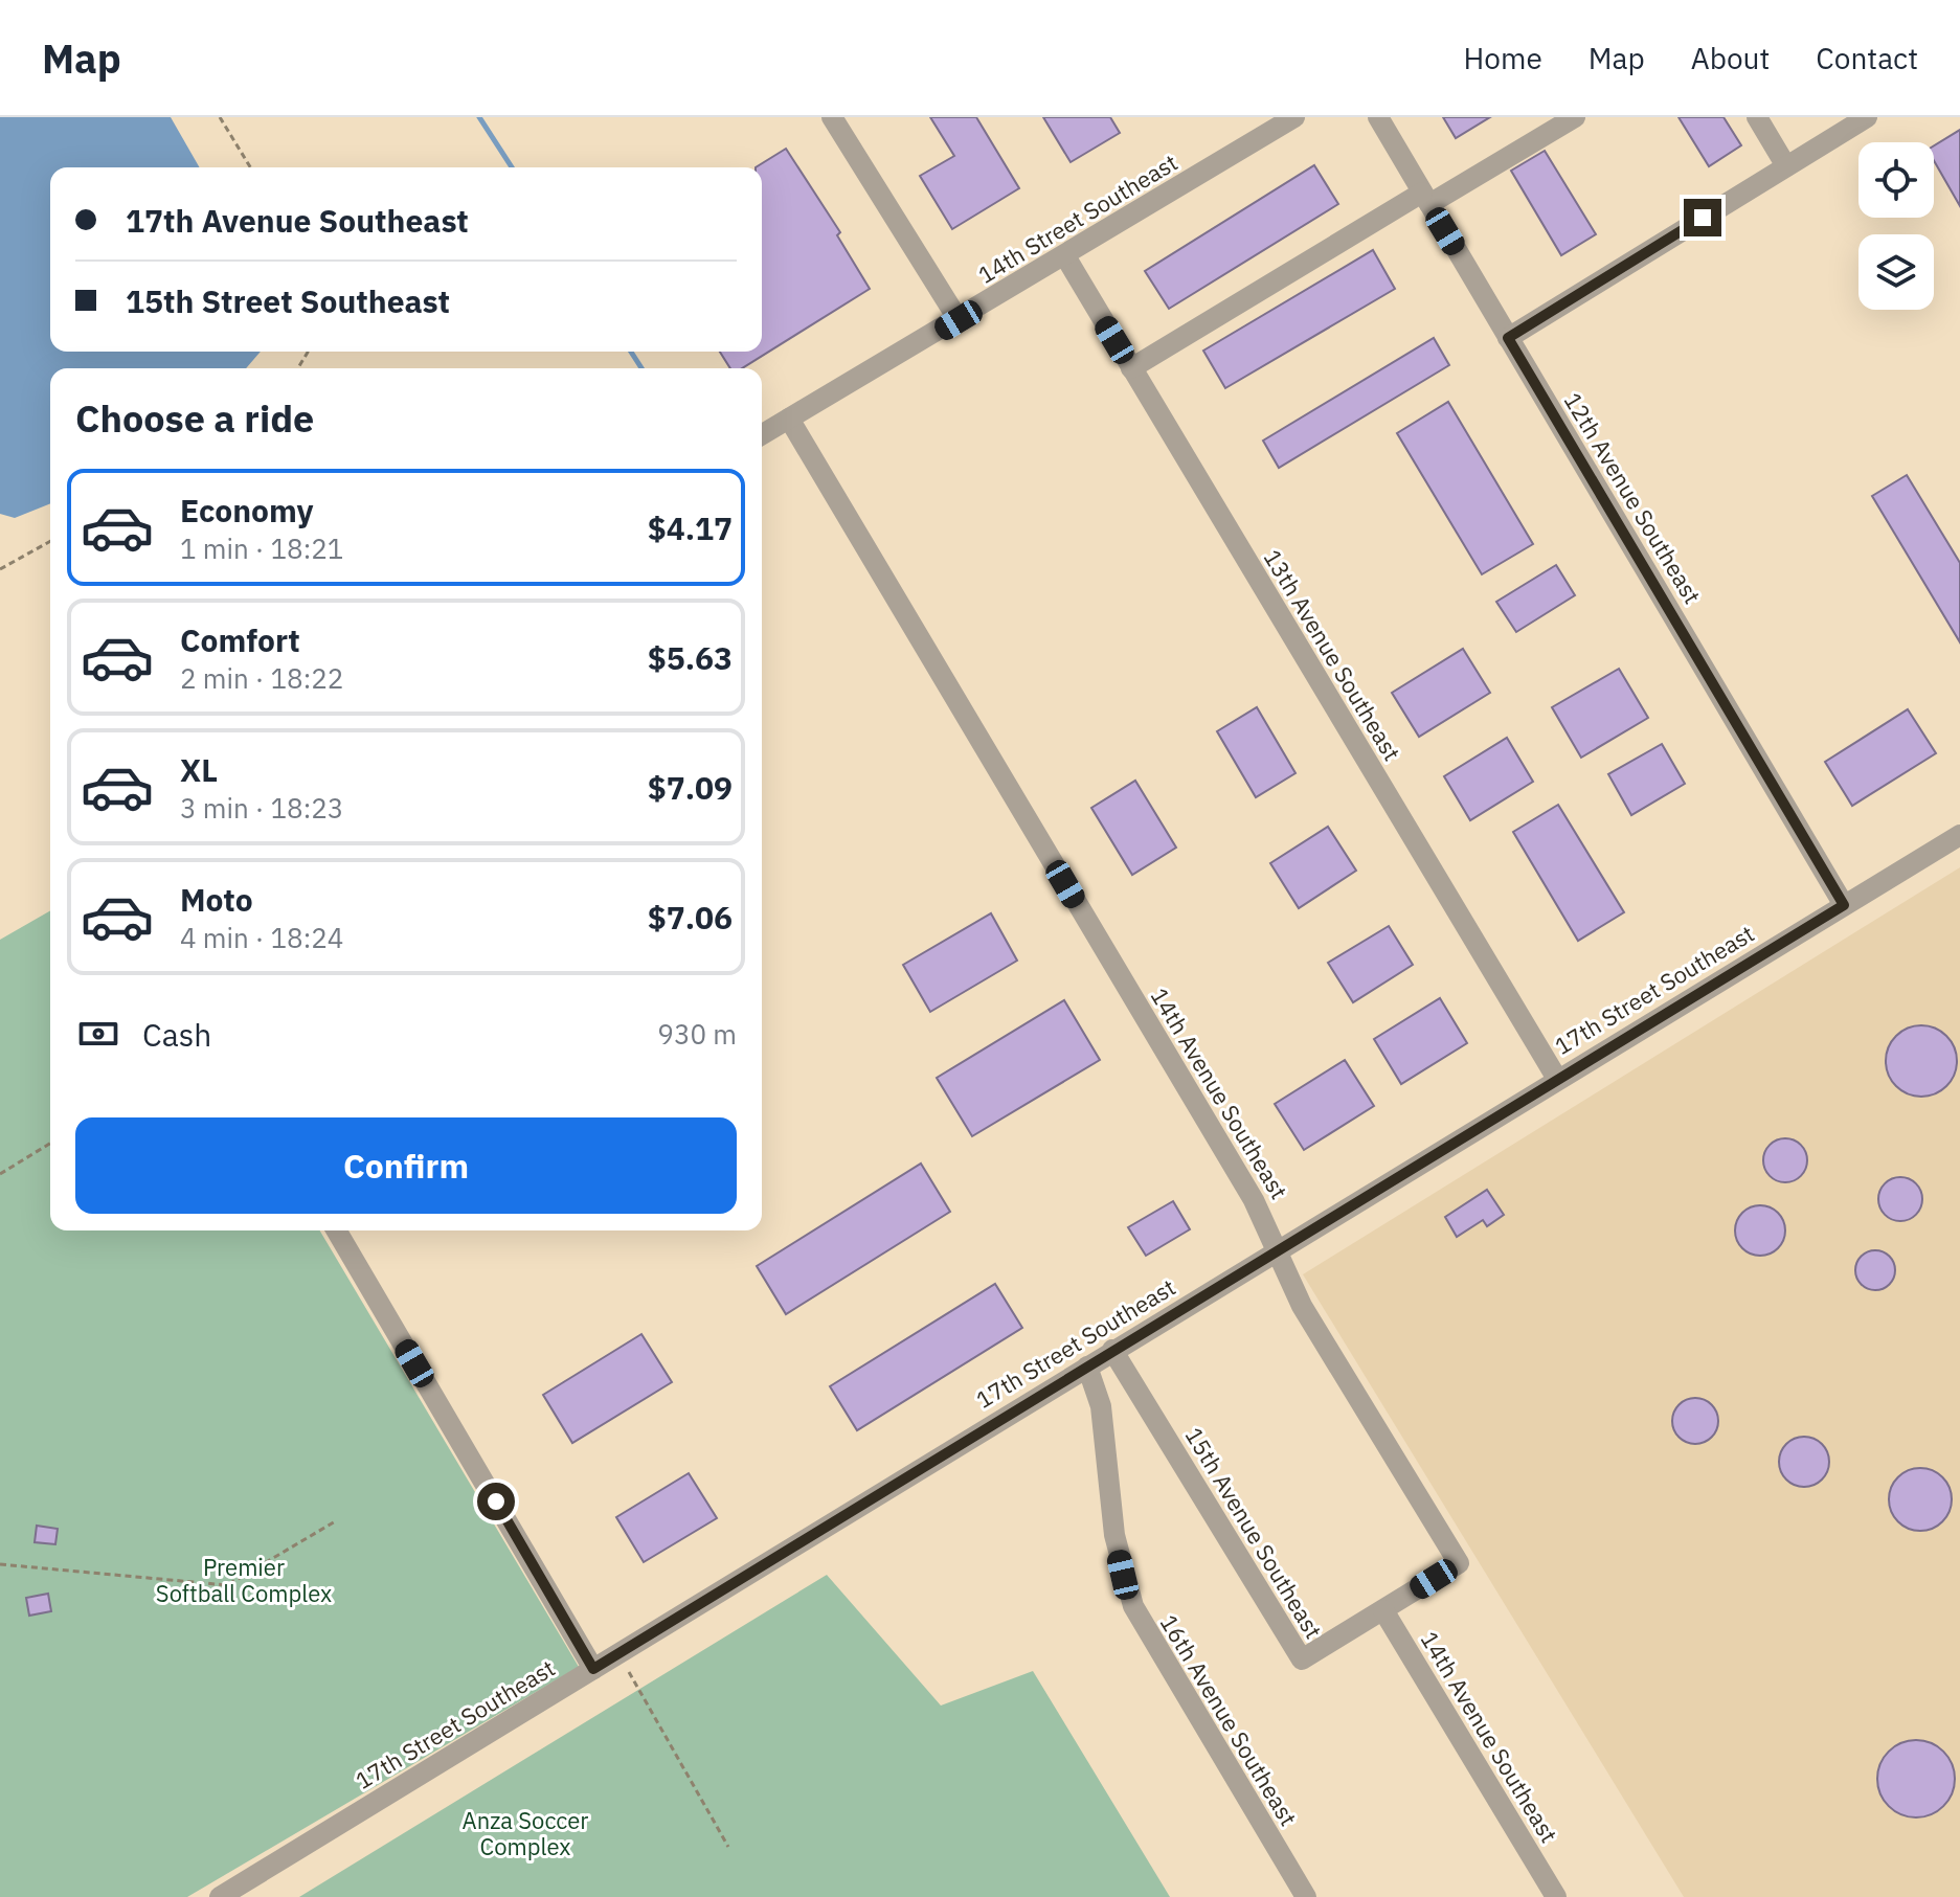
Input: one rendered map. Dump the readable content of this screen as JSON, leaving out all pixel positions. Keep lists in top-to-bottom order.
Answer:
{
  "streets": {
    "street": [
      "14th Street Southeast",
      "12th Avenue Southeast",
      "13th Avenue Southeast",
      "17th Street Southeast",
      "14th Avenue Southeast",
      "15th Avenue Southeast",
      "16th Avenue Southeast"
    ]
  },
  "crossings": [
    ["14th Street Southeast", "13th Avenue Southeast"],
    ["14th Street Southeast", "14th Avenue Southeast"],
    ["12th Avenue Southeast", "17th Street Southeast"],
    ["13th Avenue Southeast", "17th Street Southeast"],
    ["17th Street Southeast", "14th Avenue Southeast"],
    ["17th Street Southeast", "15th Avenue Southeast"],
    ["17th Street Southeast", "16th Avenue Southeast"],
    ["14th Avenue Southeast", "15th Avenue Southeast"]
  ],
  "parks": ["Premier Softball Complex", "Anza Soccer Complex"],
  "page": {
    "header": "Map",
    "nav": [
      "Home",
      "Map",
      "About",
      "Contact"
    ],
    "banner": ["17th Avenue Southeast", "15th Street Southeast"],
    "heading": "Choose a ride",
    "list": [
      {
        "name": "Economy",
        "note": "1 min · 18:21",
        "value": "$4.17"
      },
      {
        "name": "Comfort",
        "note": "2 min · 18:22",
        "value": "$5.63"
      },
      {
        "name": "XL",
        "note": "3 min · 18:23",
        "value": "$7.09"
      },
      {
        "name": "Moto",
        "note": "4 min · 18:24",
        "value": "$7.06"
      }
    ],
    "pay": ["Cash", "930 m"],
    "buttons": "Confirm"
  }
}
